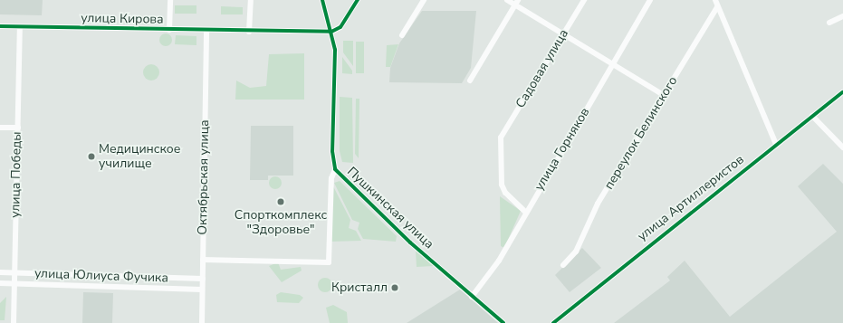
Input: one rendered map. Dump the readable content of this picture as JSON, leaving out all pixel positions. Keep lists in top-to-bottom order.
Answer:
{
  "streets": {
    "street": [
      "улица Кирова",
      "Садовая улица",
      "переулок Белинского",
      "улица Горняков",
      "улица Победы",
      "Октябрьская улица",
      "улица Артиллеристов",
      "Пушкинская улица",
      "улица Юлиуса Фучика"
    ]
  },
  "crossings": [
    ["улица Кирова", "улица Победы"],
    ["улица Кирова", "Октябрьская улица"],
    ["улица Кирова", "Пушкинская улица"],
    ["Садовая улица", "улица Горняков"],
    ["улица Горняков", "Пушкинская улица"],
    ["улица Победы", "улица Юлиуса Фучика"],
    ["Октябрьская улица", "Пушкинская улица"],
    ["Октябрьская улица", "улица Юлиуса Фучика"]
  ],
  "places": ["Медицинское училище", "Спорткомплекс \"Здоровье\"", "Кристалл"]
}
